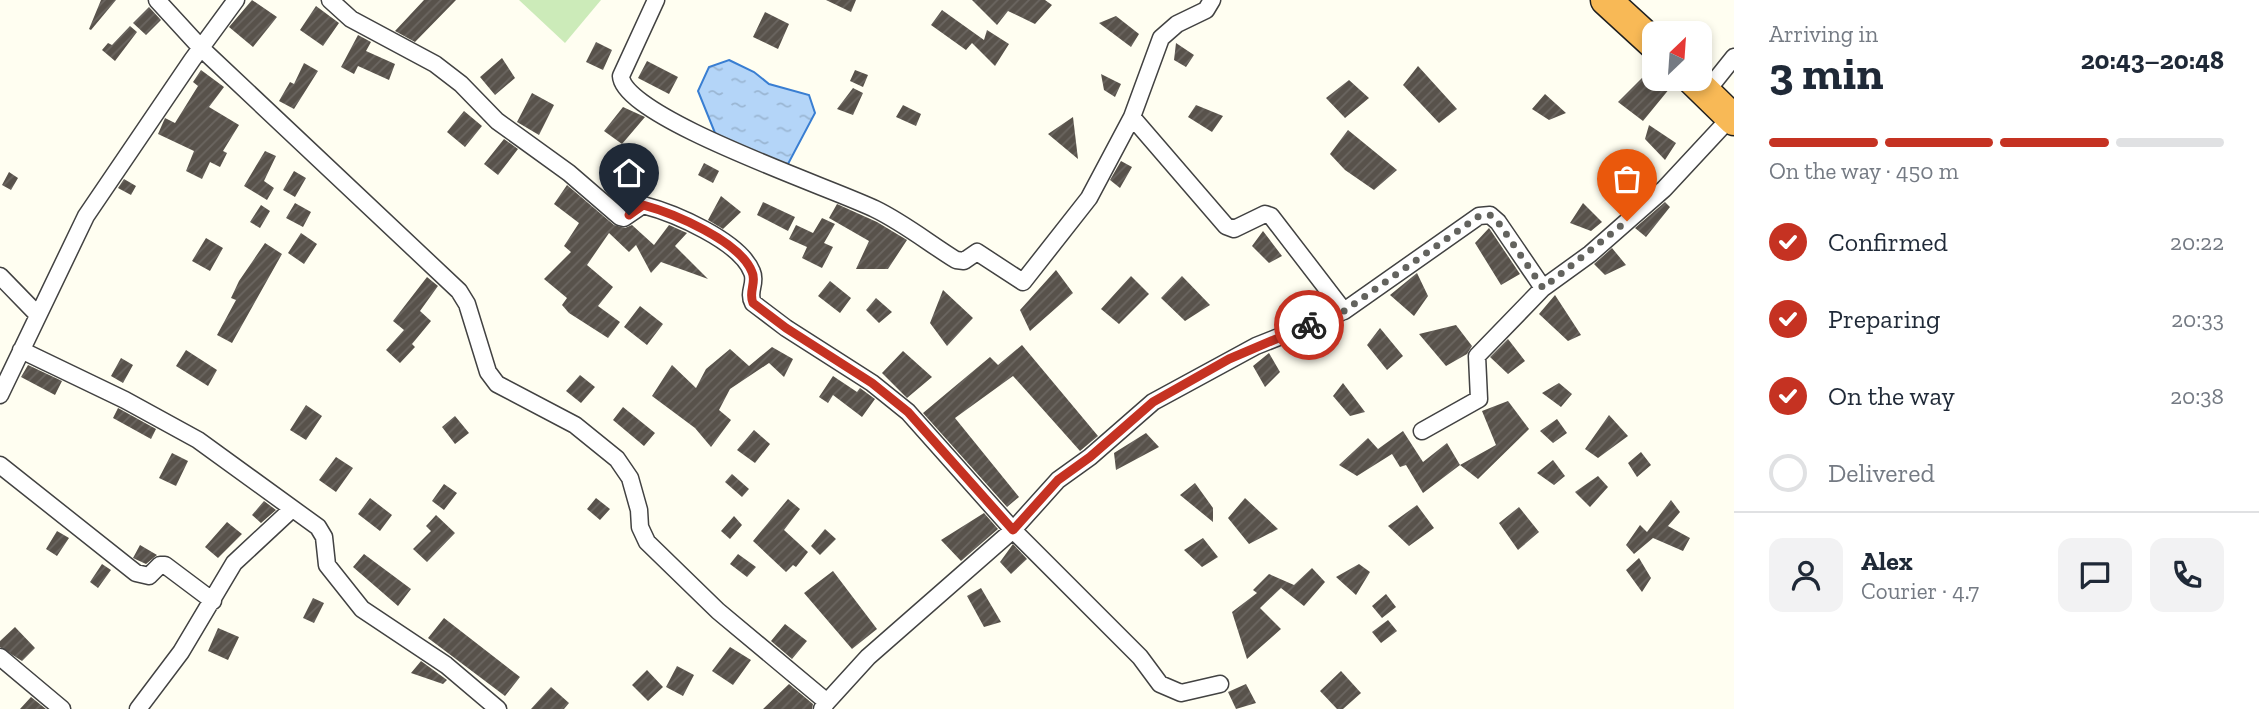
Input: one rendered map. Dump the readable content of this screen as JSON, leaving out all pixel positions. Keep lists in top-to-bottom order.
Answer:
{
  "north": "top right",
  "page": {
    "heading": ["3 min", "Arriving in", "20:43–20:48"],
    "panel": ["Alex", "Courier · 4.7"],
    "bar": "On the way · 450 m",
    "list": [
      ["Confirmed", "20:22"],
      ["Preparing", "20:33"],
      ["On the way", "20:38"],
      "Delivered"
    ]
  }
}
